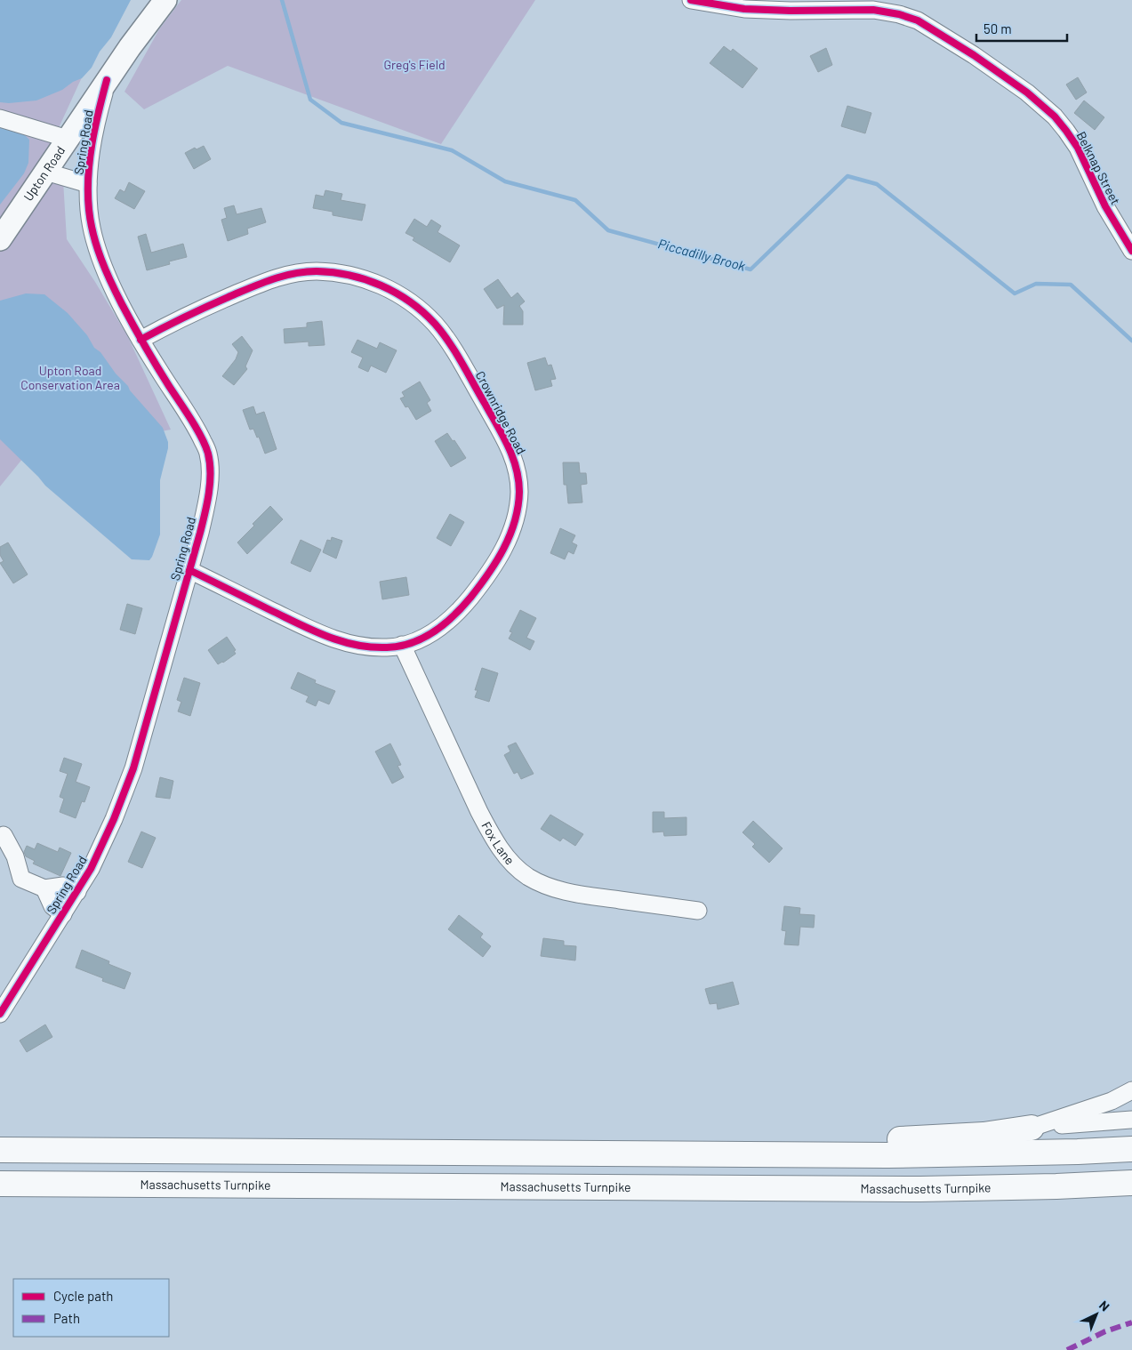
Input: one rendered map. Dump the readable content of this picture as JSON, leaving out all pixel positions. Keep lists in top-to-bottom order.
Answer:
{
  "streets": {
    "highway": ["Massachusetts Turnpike"],
    "main road": ["Upton Road"],
    "street": [
      "Spring Road",
      "Belknap Street",
      "Crownridge Road",
      "Fox Lane"
    ]
  },
  "crossings": [
    ["Spring Road", "Upton Road"],
    ["Spring Road", "Crownridge Road"],
    ["Crownridge Road", "Fox Lane"]
  ],
  "water": ["Piccadilly Brook"],
  "parks": ["Greg's Field", "Upton Road Conservation Area"],
  "legend": ["Cycle path", "Path"],
  "scale_bar": "50 m",
  "north": "top right"
}
